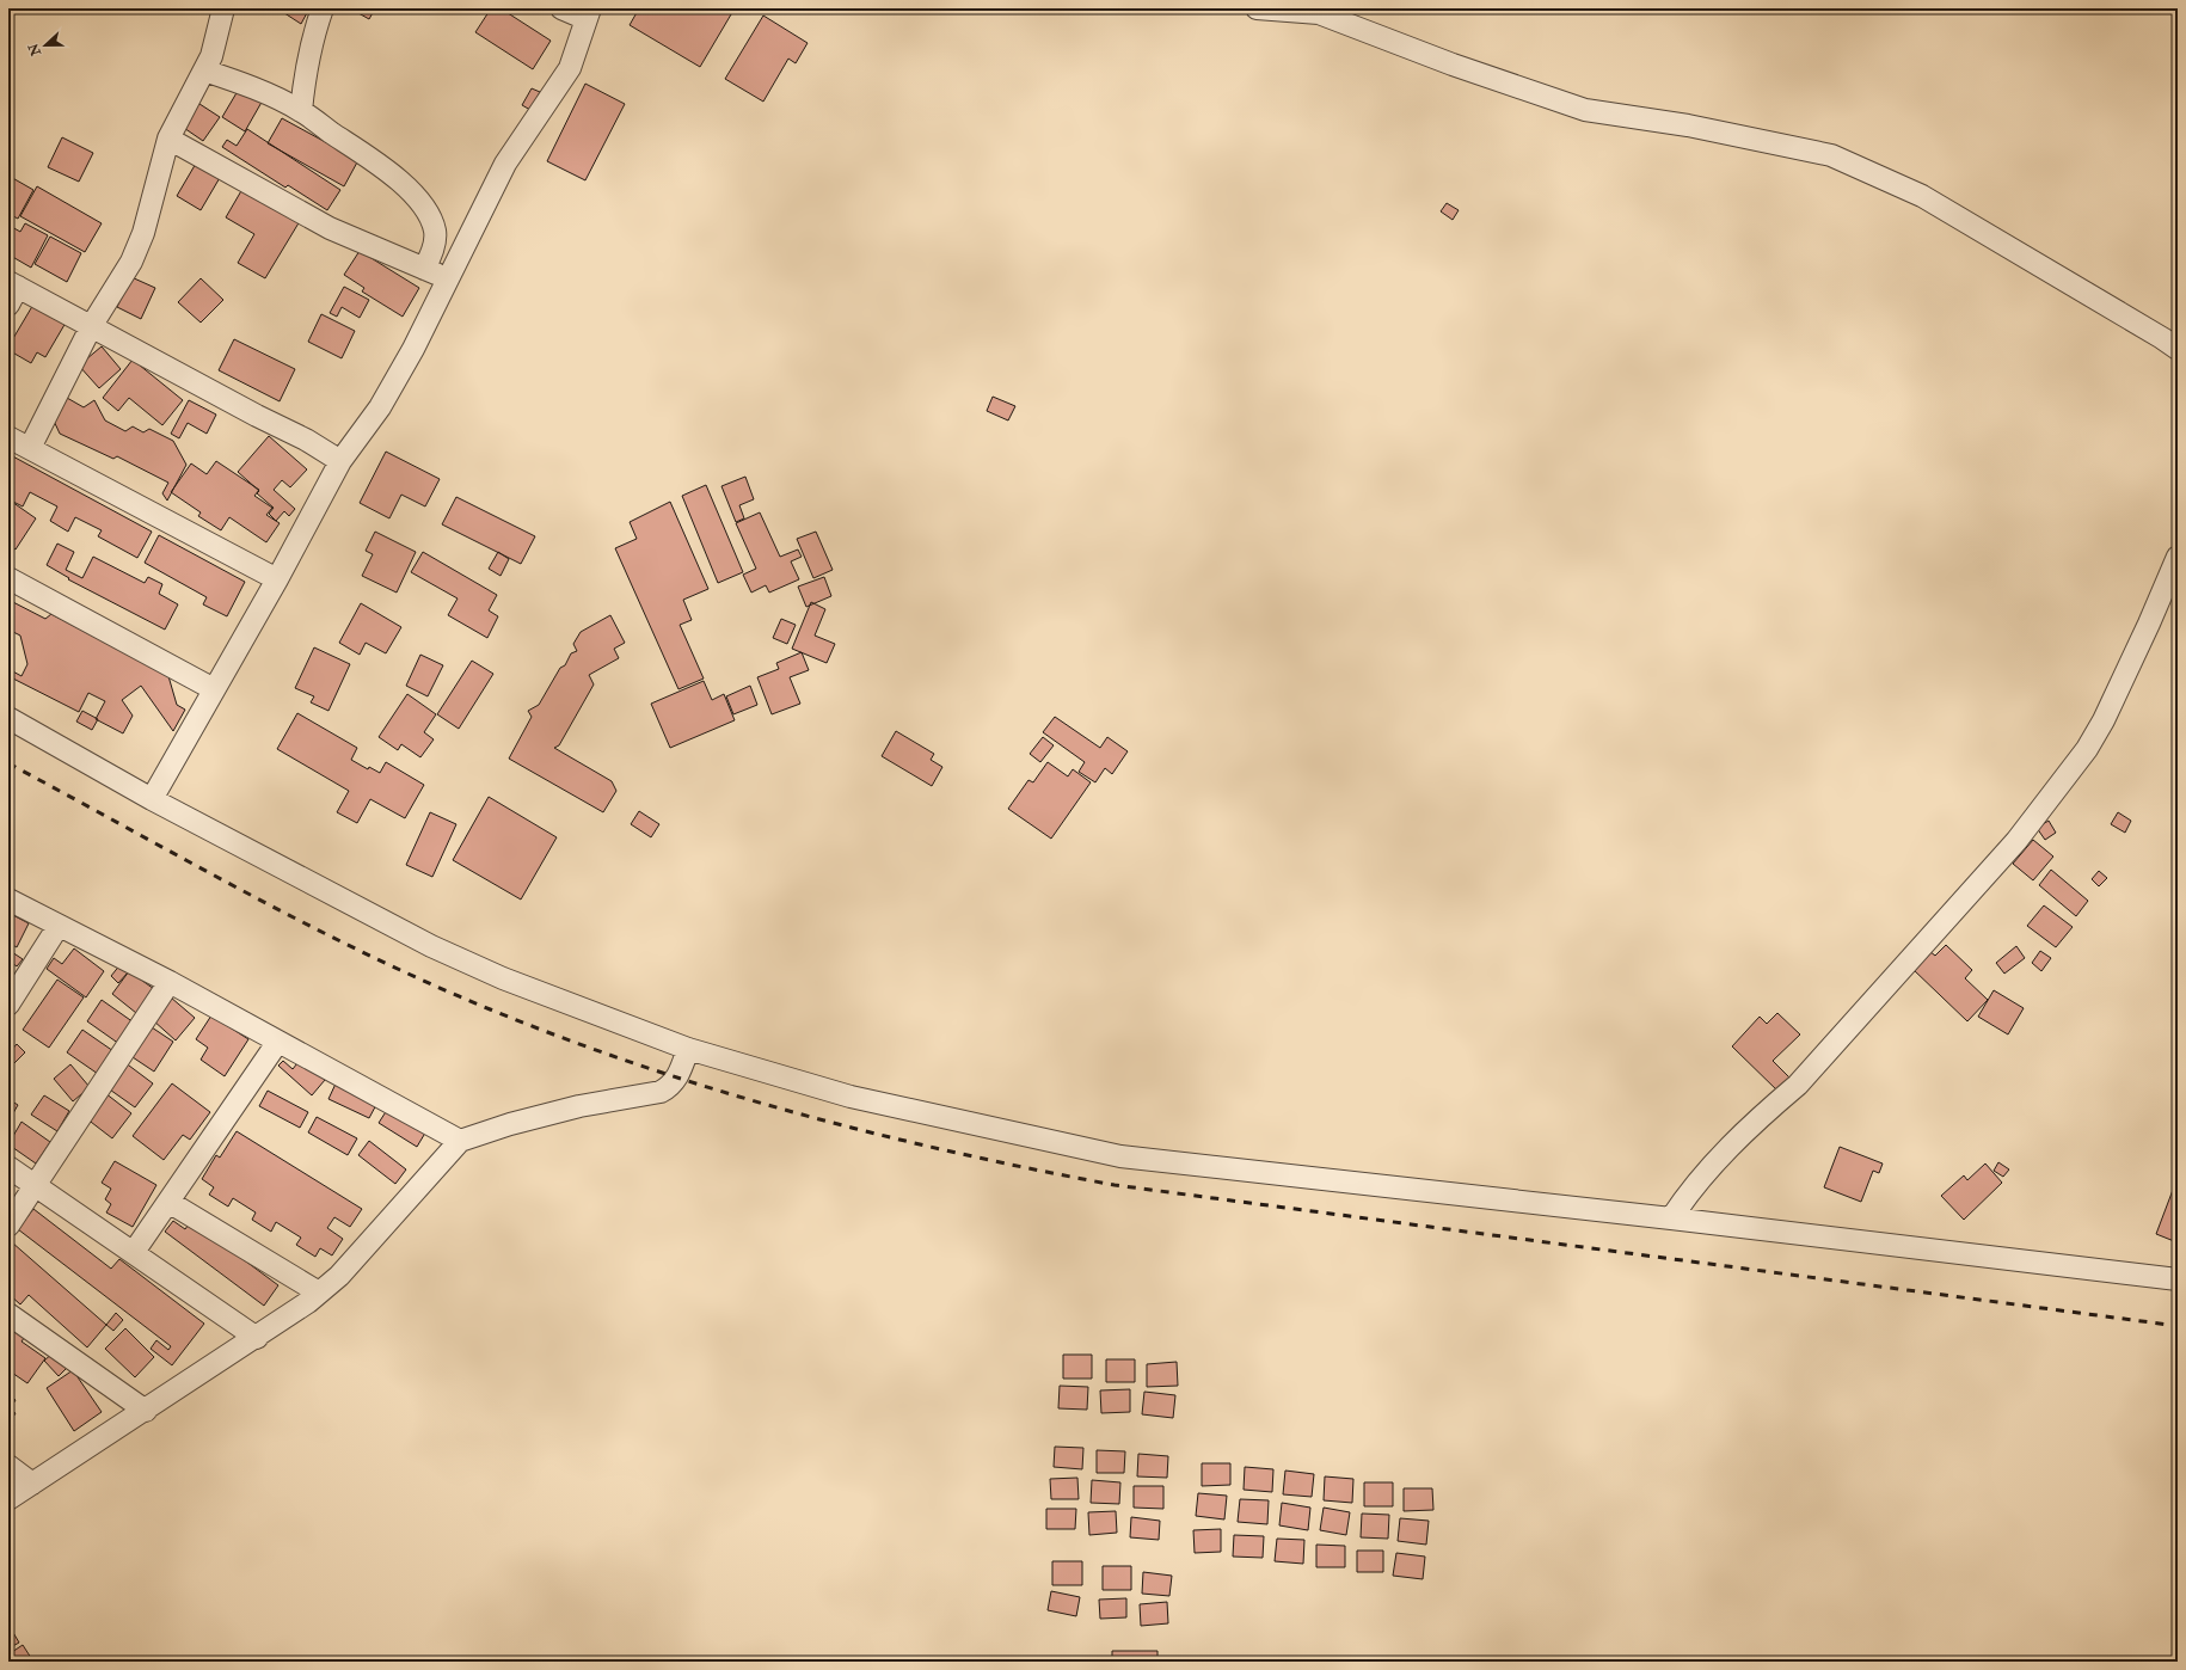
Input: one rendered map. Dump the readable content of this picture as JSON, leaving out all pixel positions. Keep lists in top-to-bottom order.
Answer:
{
  "north": "left"
}
